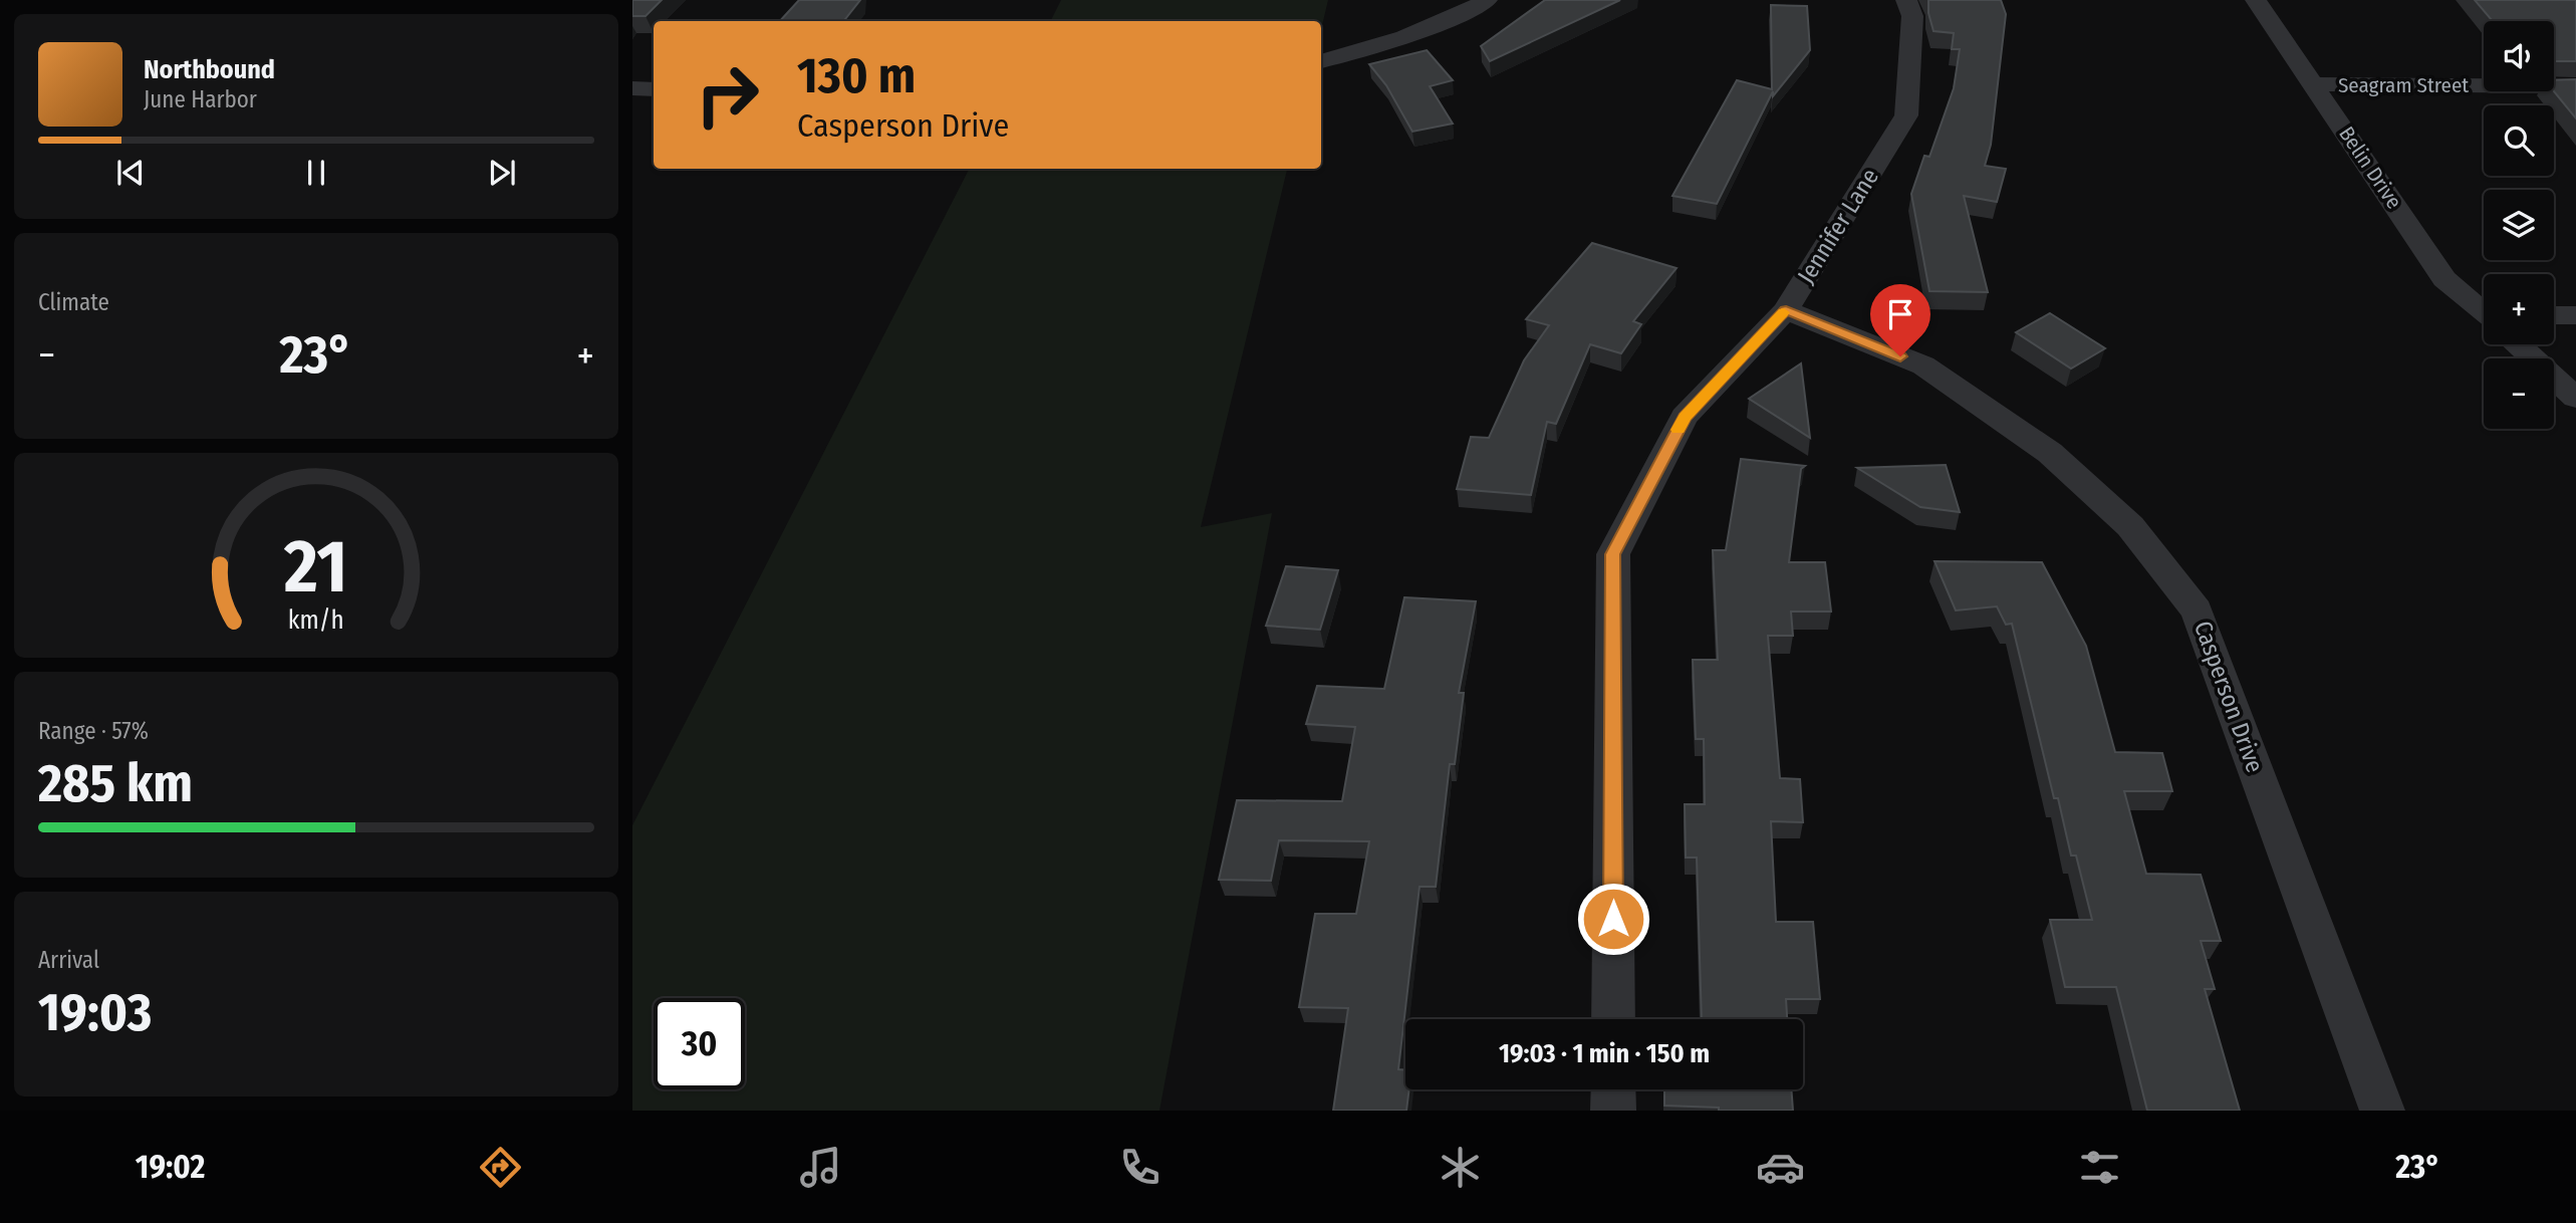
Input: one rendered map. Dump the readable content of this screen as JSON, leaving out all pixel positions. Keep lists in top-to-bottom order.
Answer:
{
  "streets": {
    "street": [
      "Seagram Street",
      "Belin Drive",
      "Jennifer Lane",
      "Casperson Drive"
    ]
  },
  "crossings": [
    ["Seagram Street", "Belin Drive"],
    ["Jennifer Lane", "Casperson Drive"]
  ],
  "page": {
    "map_buttons": ["+", "−"],
    "turn": ["130 m", "Casperson Drive"],
    "song": ["Northbound", "June Harbor"],
    "tile": [
      "Climate",
      ["Range · 57%", "285 km"],
      ["Arrival", "19:03"]
    ],
    "heat": ["−", "23°", "+"],
    "limit": "30",
    "trip": "19:03 · 1 min · 150 m",
    "tabs": ["19:02", "23°"],
    "gauge": ["21", "km/h"]
  }
}
